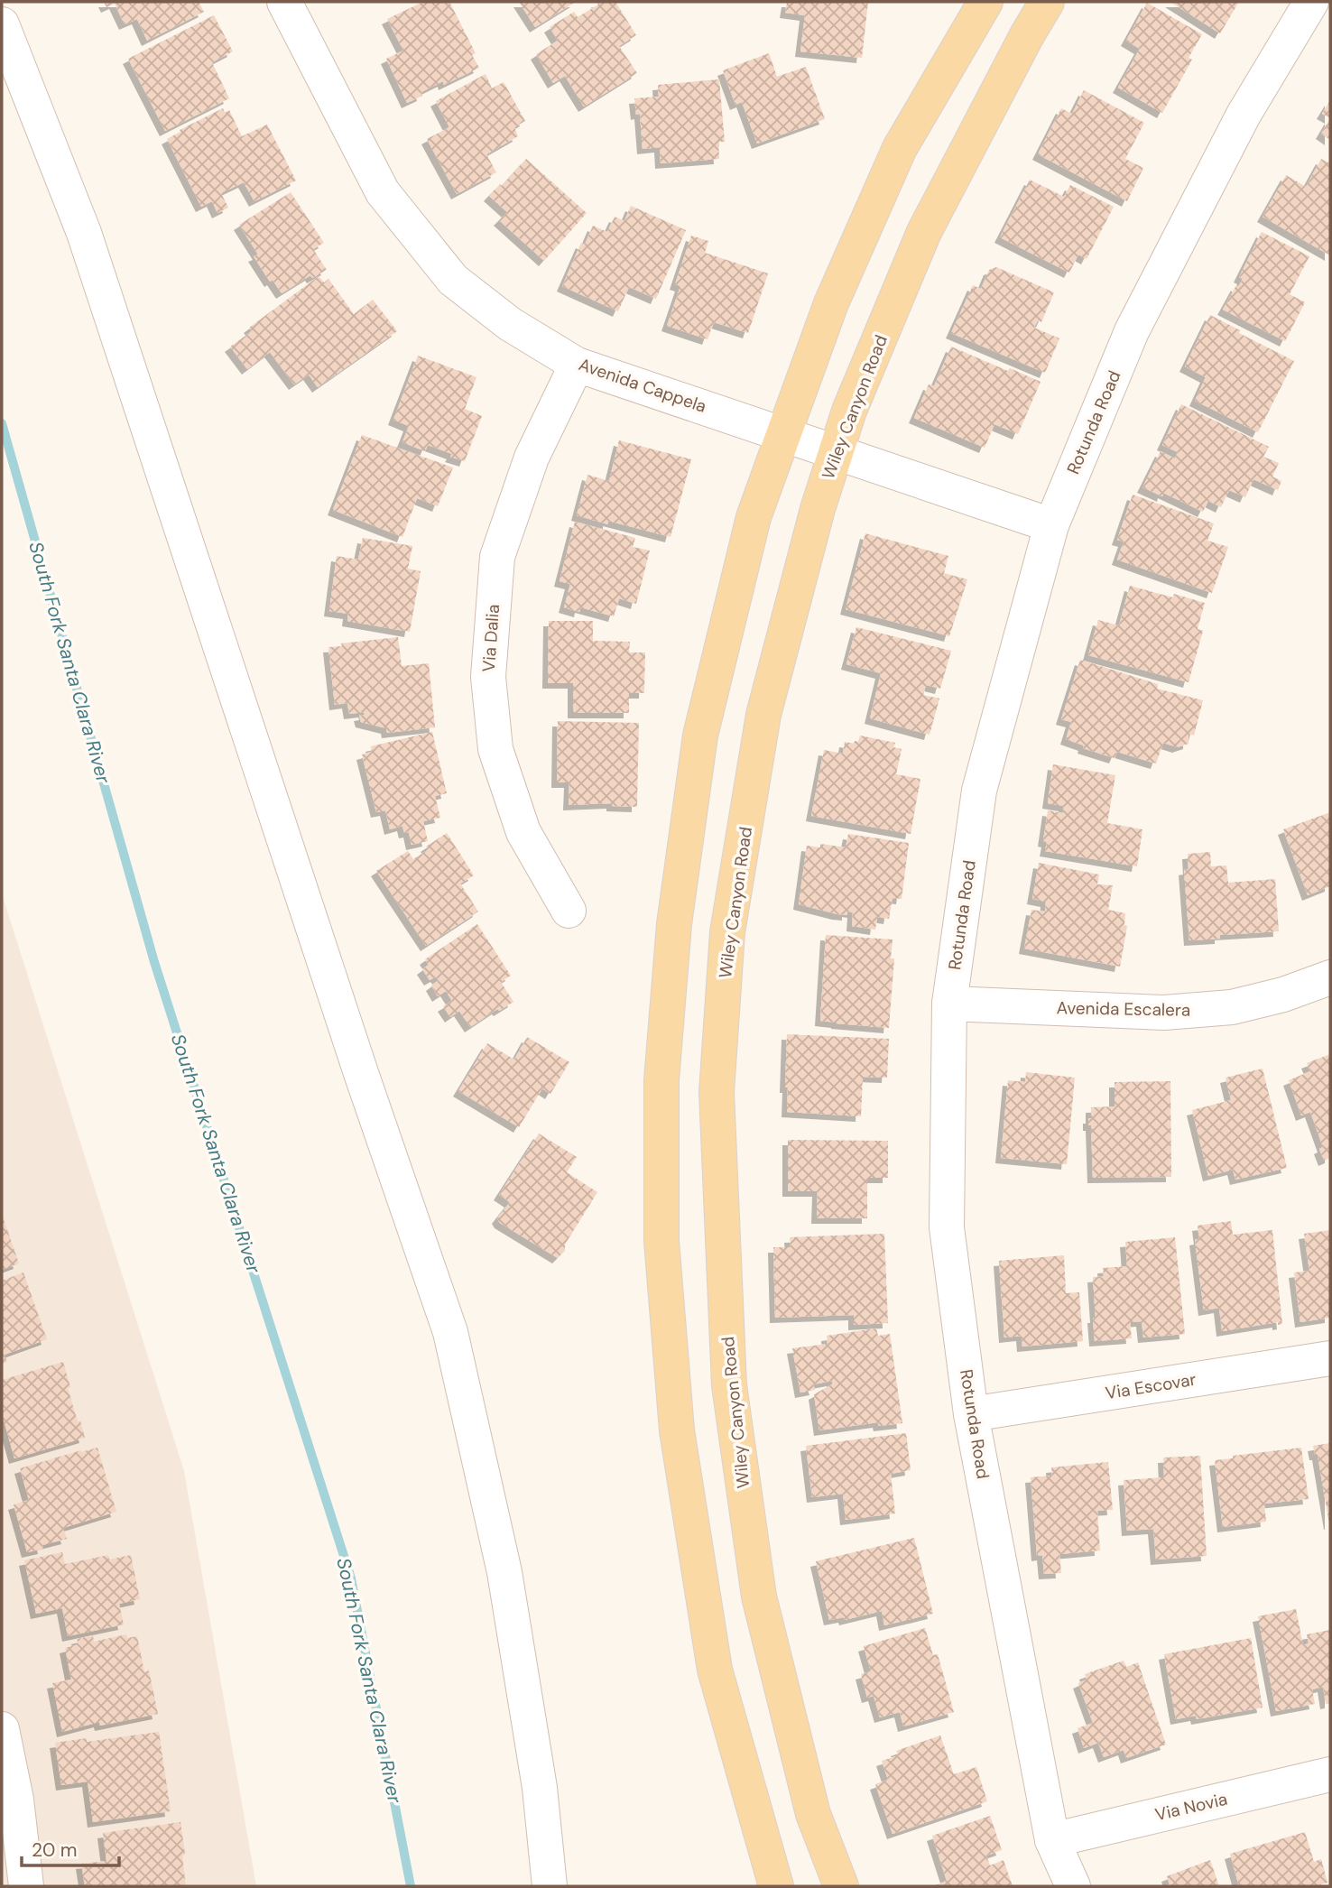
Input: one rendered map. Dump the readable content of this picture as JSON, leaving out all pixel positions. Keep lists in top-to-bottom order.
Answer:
{
  "streets": {
    "main road": ["Wiley Canyon Road"],
    "street": [
      "Avenida Cappela",
      "Rotunda Road",
      "Via Dalia",
      "Avenida Escalera",
      "Via Escovar",
      "Via Novia"
    ]
  },
  "crossings": [
    ["Avenida Cappela", "Wiley Canyon Road"],
    ["Avenida Cappela", "Rotunda Road"],
    ["Avenida Cappela", "Via Dalia"],
    ["Rotunda Road", "Avenida Escalera"],
    ["Rotunda Road", "Via Escovar"],
    ["Rotunda Road", "Via Novia"]
  ],
  "water": ["South Fork Santa Clara River"],
  "scale_bar": "20 m"
}
